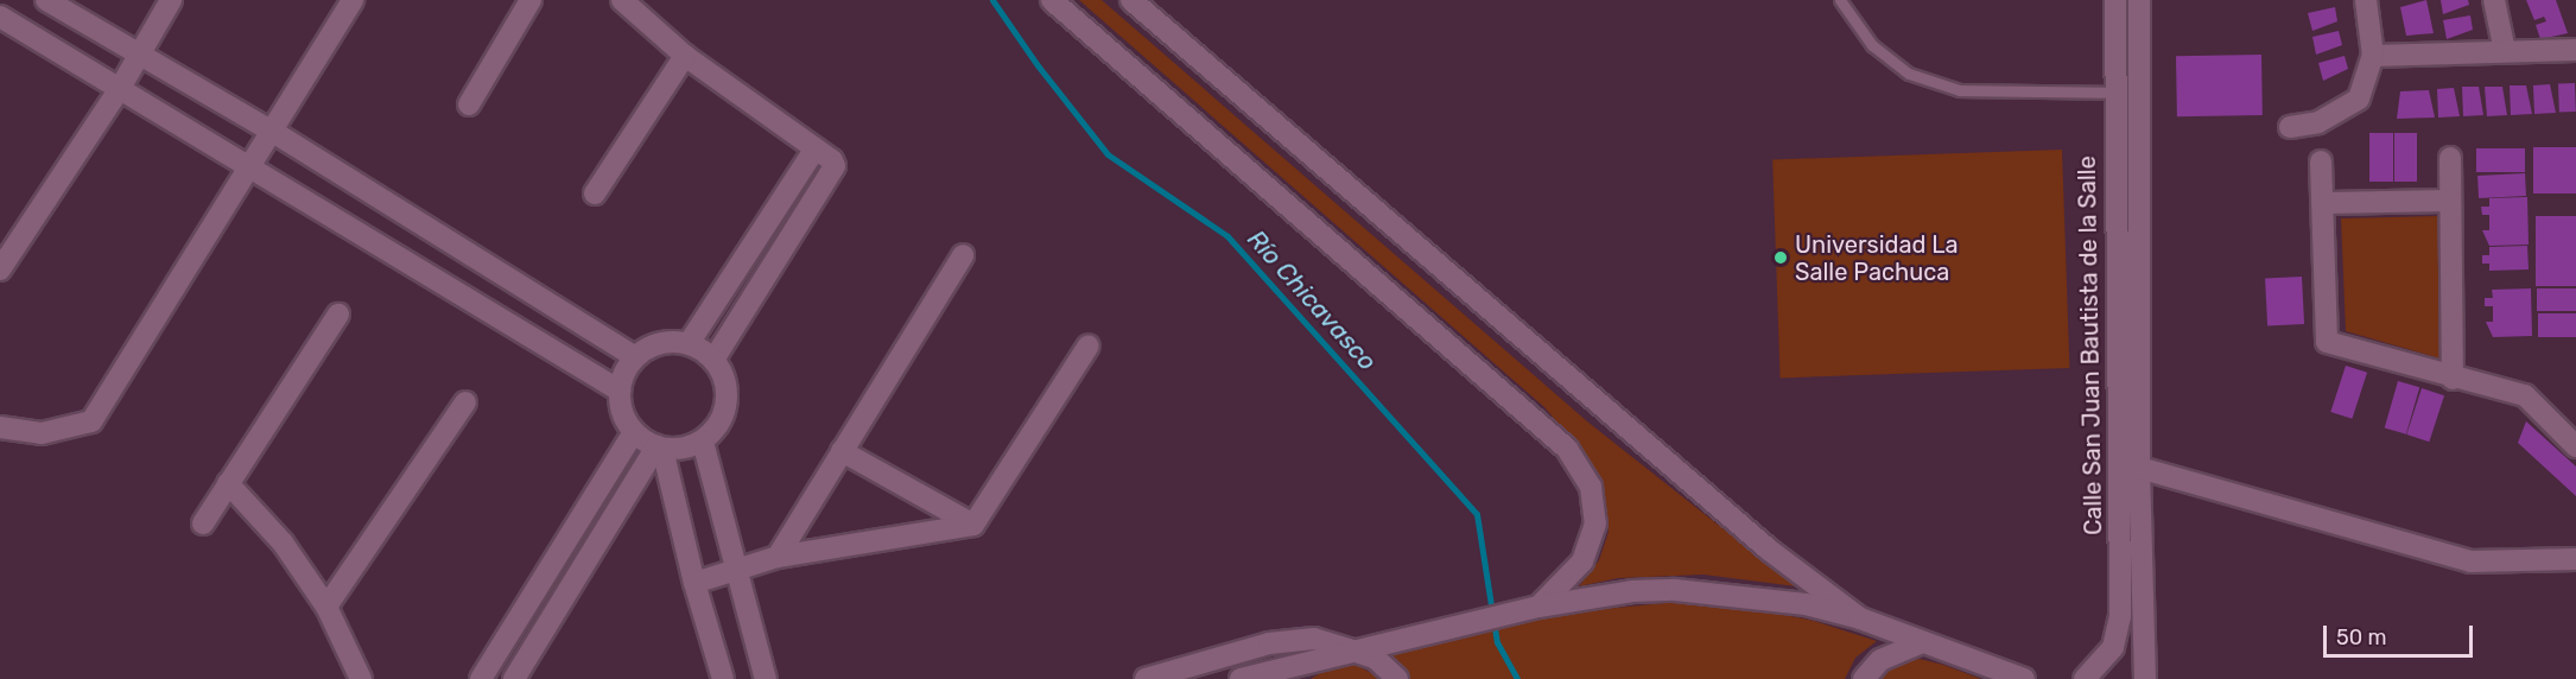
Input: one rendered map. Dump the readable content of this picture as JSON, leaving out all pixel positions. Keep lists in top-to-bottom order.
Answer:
{
  "streets": {
    "street": ["Calle San Juan Bautista de la Salle"]
  },
  "water": ["Río Chicavasco"],
  "places": ["Universidad La Salle Pachuca"],
  "scale_bar": "50 m"
}
